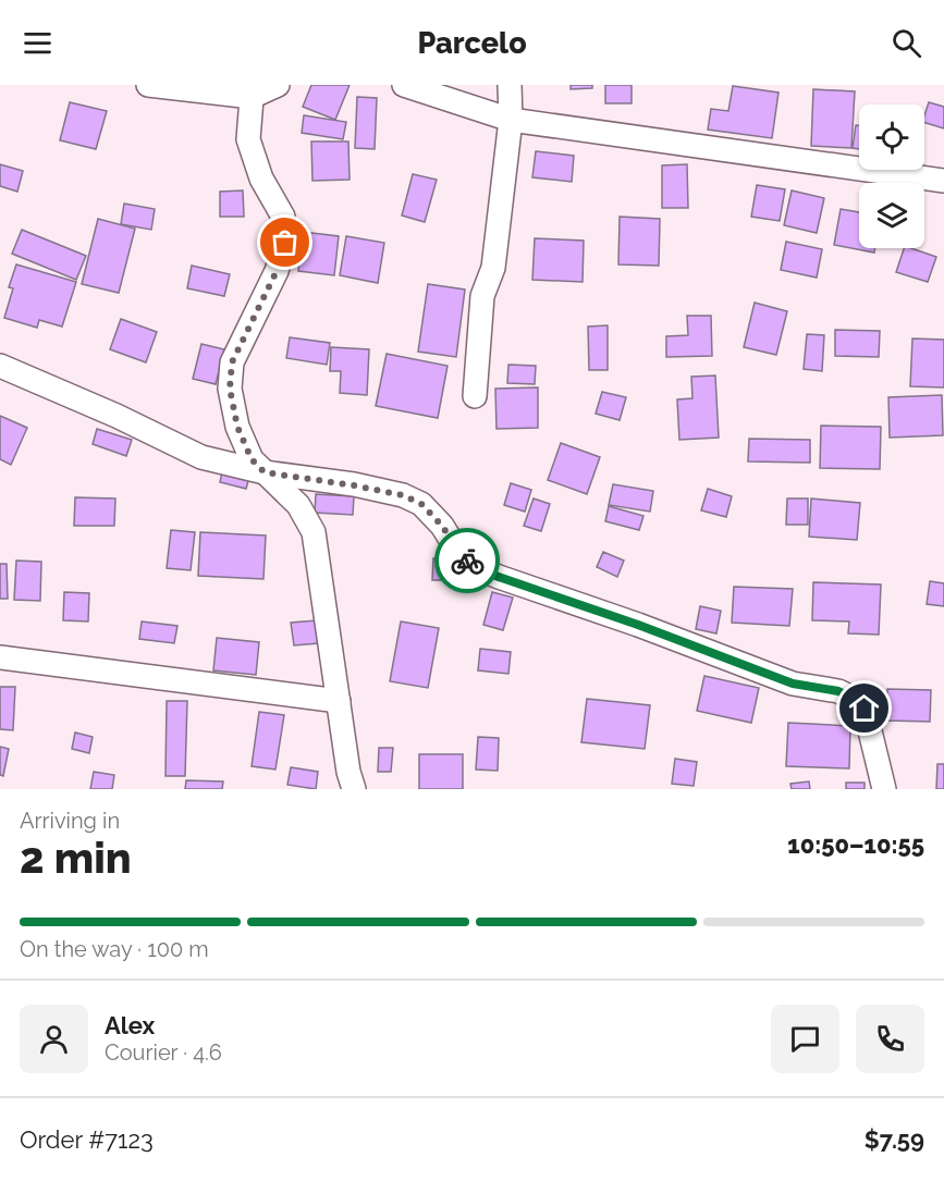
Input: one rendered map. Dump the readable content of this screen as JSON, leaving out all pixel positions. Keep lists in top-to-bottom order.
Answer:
{
  "page": {
    "header": "Parcelo",
    "heading": ["2 min", "Arriving in", "10:50–10:55"],
    "panel": [
      "Alex",
      "Courier · 4.6",
      "Order #7123",
      "$7.59"
    ],
    "bar": "On the way · 100 m"
  }
}
